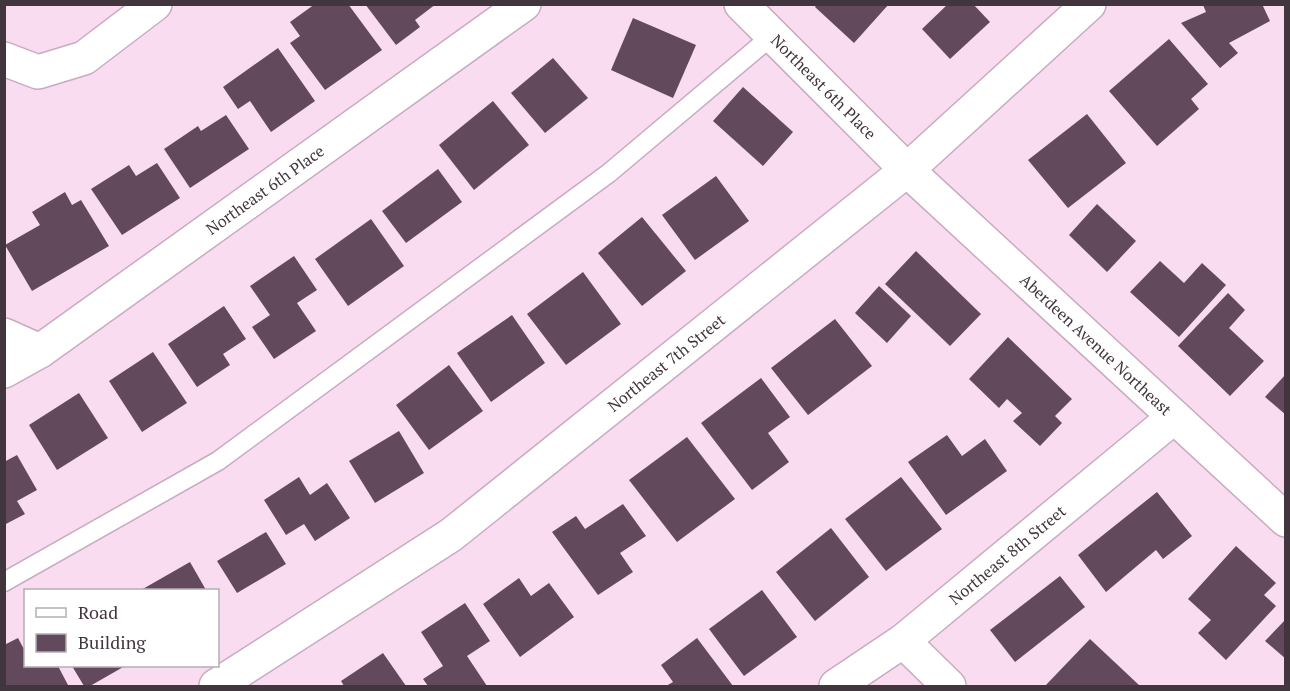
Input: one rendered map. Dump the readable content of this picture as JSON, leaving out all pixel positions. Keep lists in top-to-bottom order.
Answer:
{
  "streets": {
    "street": [
      "Northeast 6th Place",
      "Aberdeen Avenue Northeast",
      "Northeast 7th Street",
      "Northeast 8th Street"
    ]
  },
  "crossings": [
    ["Northeast 6th Place", "Aberdeen Avenue Northeast"],
    ["Northeast 6th Place", "Northeast 7th Street"],
    ["Aberdeen Avenue Northeast", "Northeast 7th Street"],
    ["Aberdeen Avenue Northeast", "Northeast 8th Street"]
  ],
  "legend": ["Road", "Building"]
}
